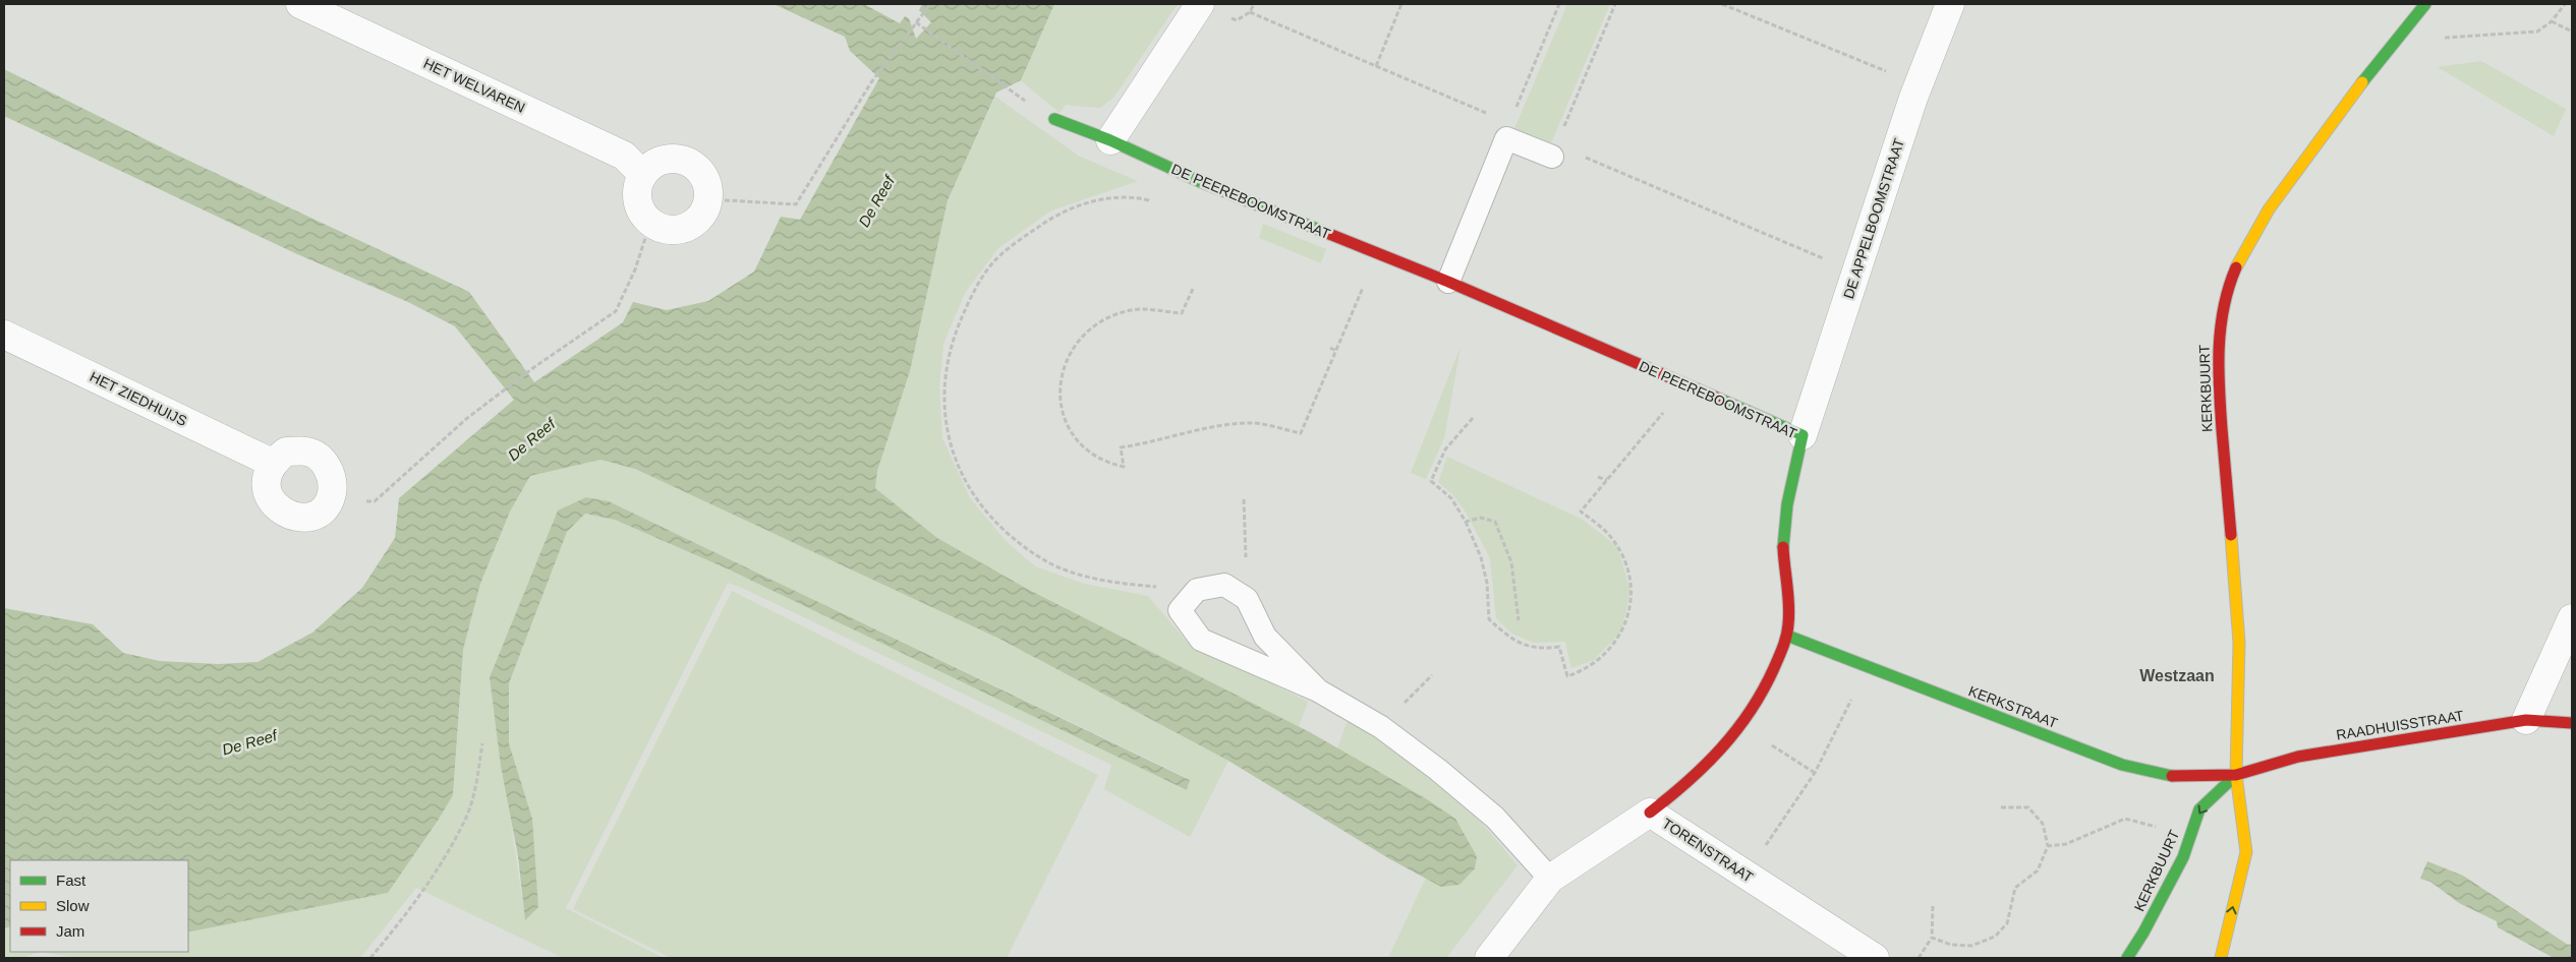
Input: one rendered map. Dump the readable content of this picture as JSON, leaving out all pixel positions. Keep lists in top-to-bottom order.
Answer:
{
  "streets": {
    "street": [
      "HET WELVAREN",
      "DE PEEREBOOMSTRAAT",
      "DE APPELBOOMSTRAAT",
      "KERKBUURT",
      "HET ZIEDHUIJS",
      "KERKSTRAAT",
      "RAADHUISSTRAAT",
      "TORENSTRAAT"
    ]
  },
  "crossings": [
    ["DE PEEREBOOMSTRAAT", "DE APPELBOOMSTRAAT"],
    ["DE PEEREBOOMSTRAAT", "KERKSTRAAT"],
    ["DE PEEREBOOMSTRAAT", "TORENSTRAAT"],
    ["KERKBUURT", "KERKSTRAAT"],
    ["KERKBUURT", "RAADHUISSTRAAT"],
    ["KERKSTRAAT", "RAADHUISSTRAAT"]
  ],
  "districts": ["Westzaan"],
  "water": ["De Reef"],
  "legend": ["Fast", "Slow", "Jam"]
}
